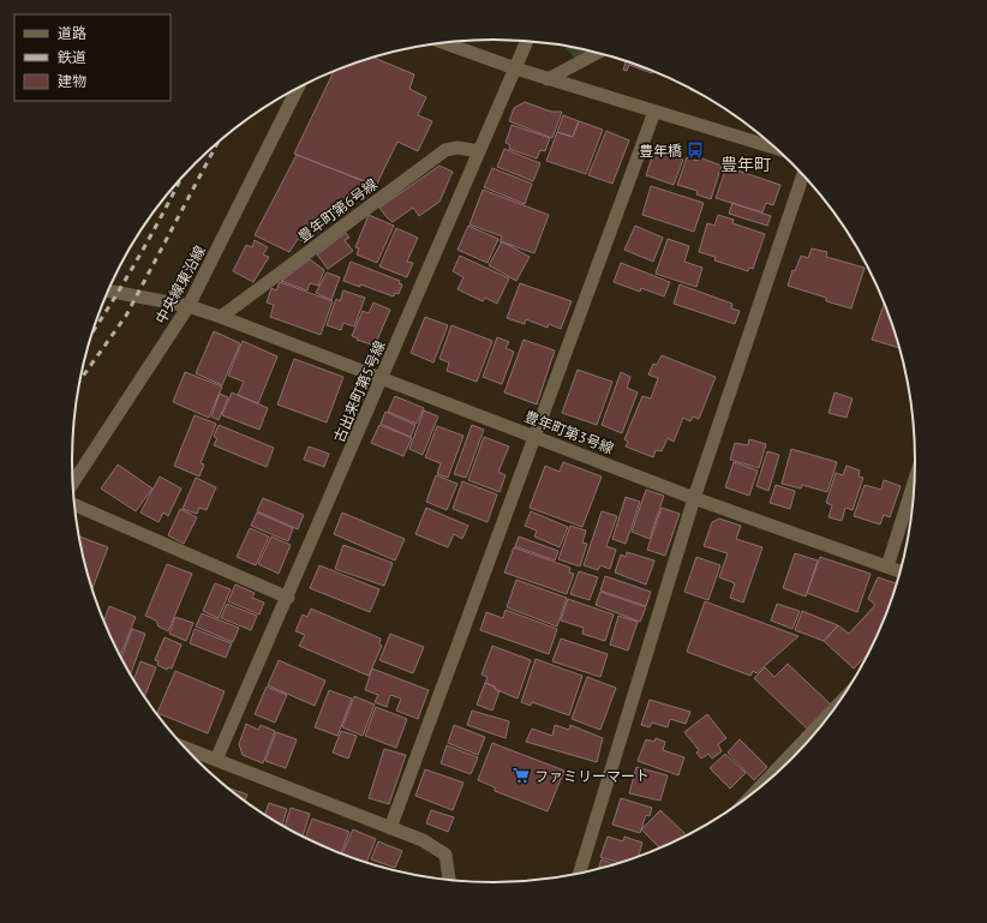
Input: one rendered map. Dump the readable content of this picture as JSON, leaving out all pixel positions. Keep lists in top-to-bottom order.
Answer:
{
  "streets": {
    "street": [
      "豊年町第6号線",
      "中央線東沿線",
      "古出来町第5号線",
      "豊年町第3号線"
    ]
  },
  "crossings": [
    ["豊年町第6号線", "古出来町第5号線"],
    ["豊年町第6号線", "豊年町第3号線"],
    ["中央線東沿線", "豊年町第3号線"],
    ["古出来町第5号線", "豊年町第3号線"]
  ],
  "districts": ["豊年町"],
  "places": {
    "bus stop": ["豊年橋"],
    "supermarket": ["ファミリーマート"]
  },
  "legend": ["道路", "鉄道", "建物"]
}
